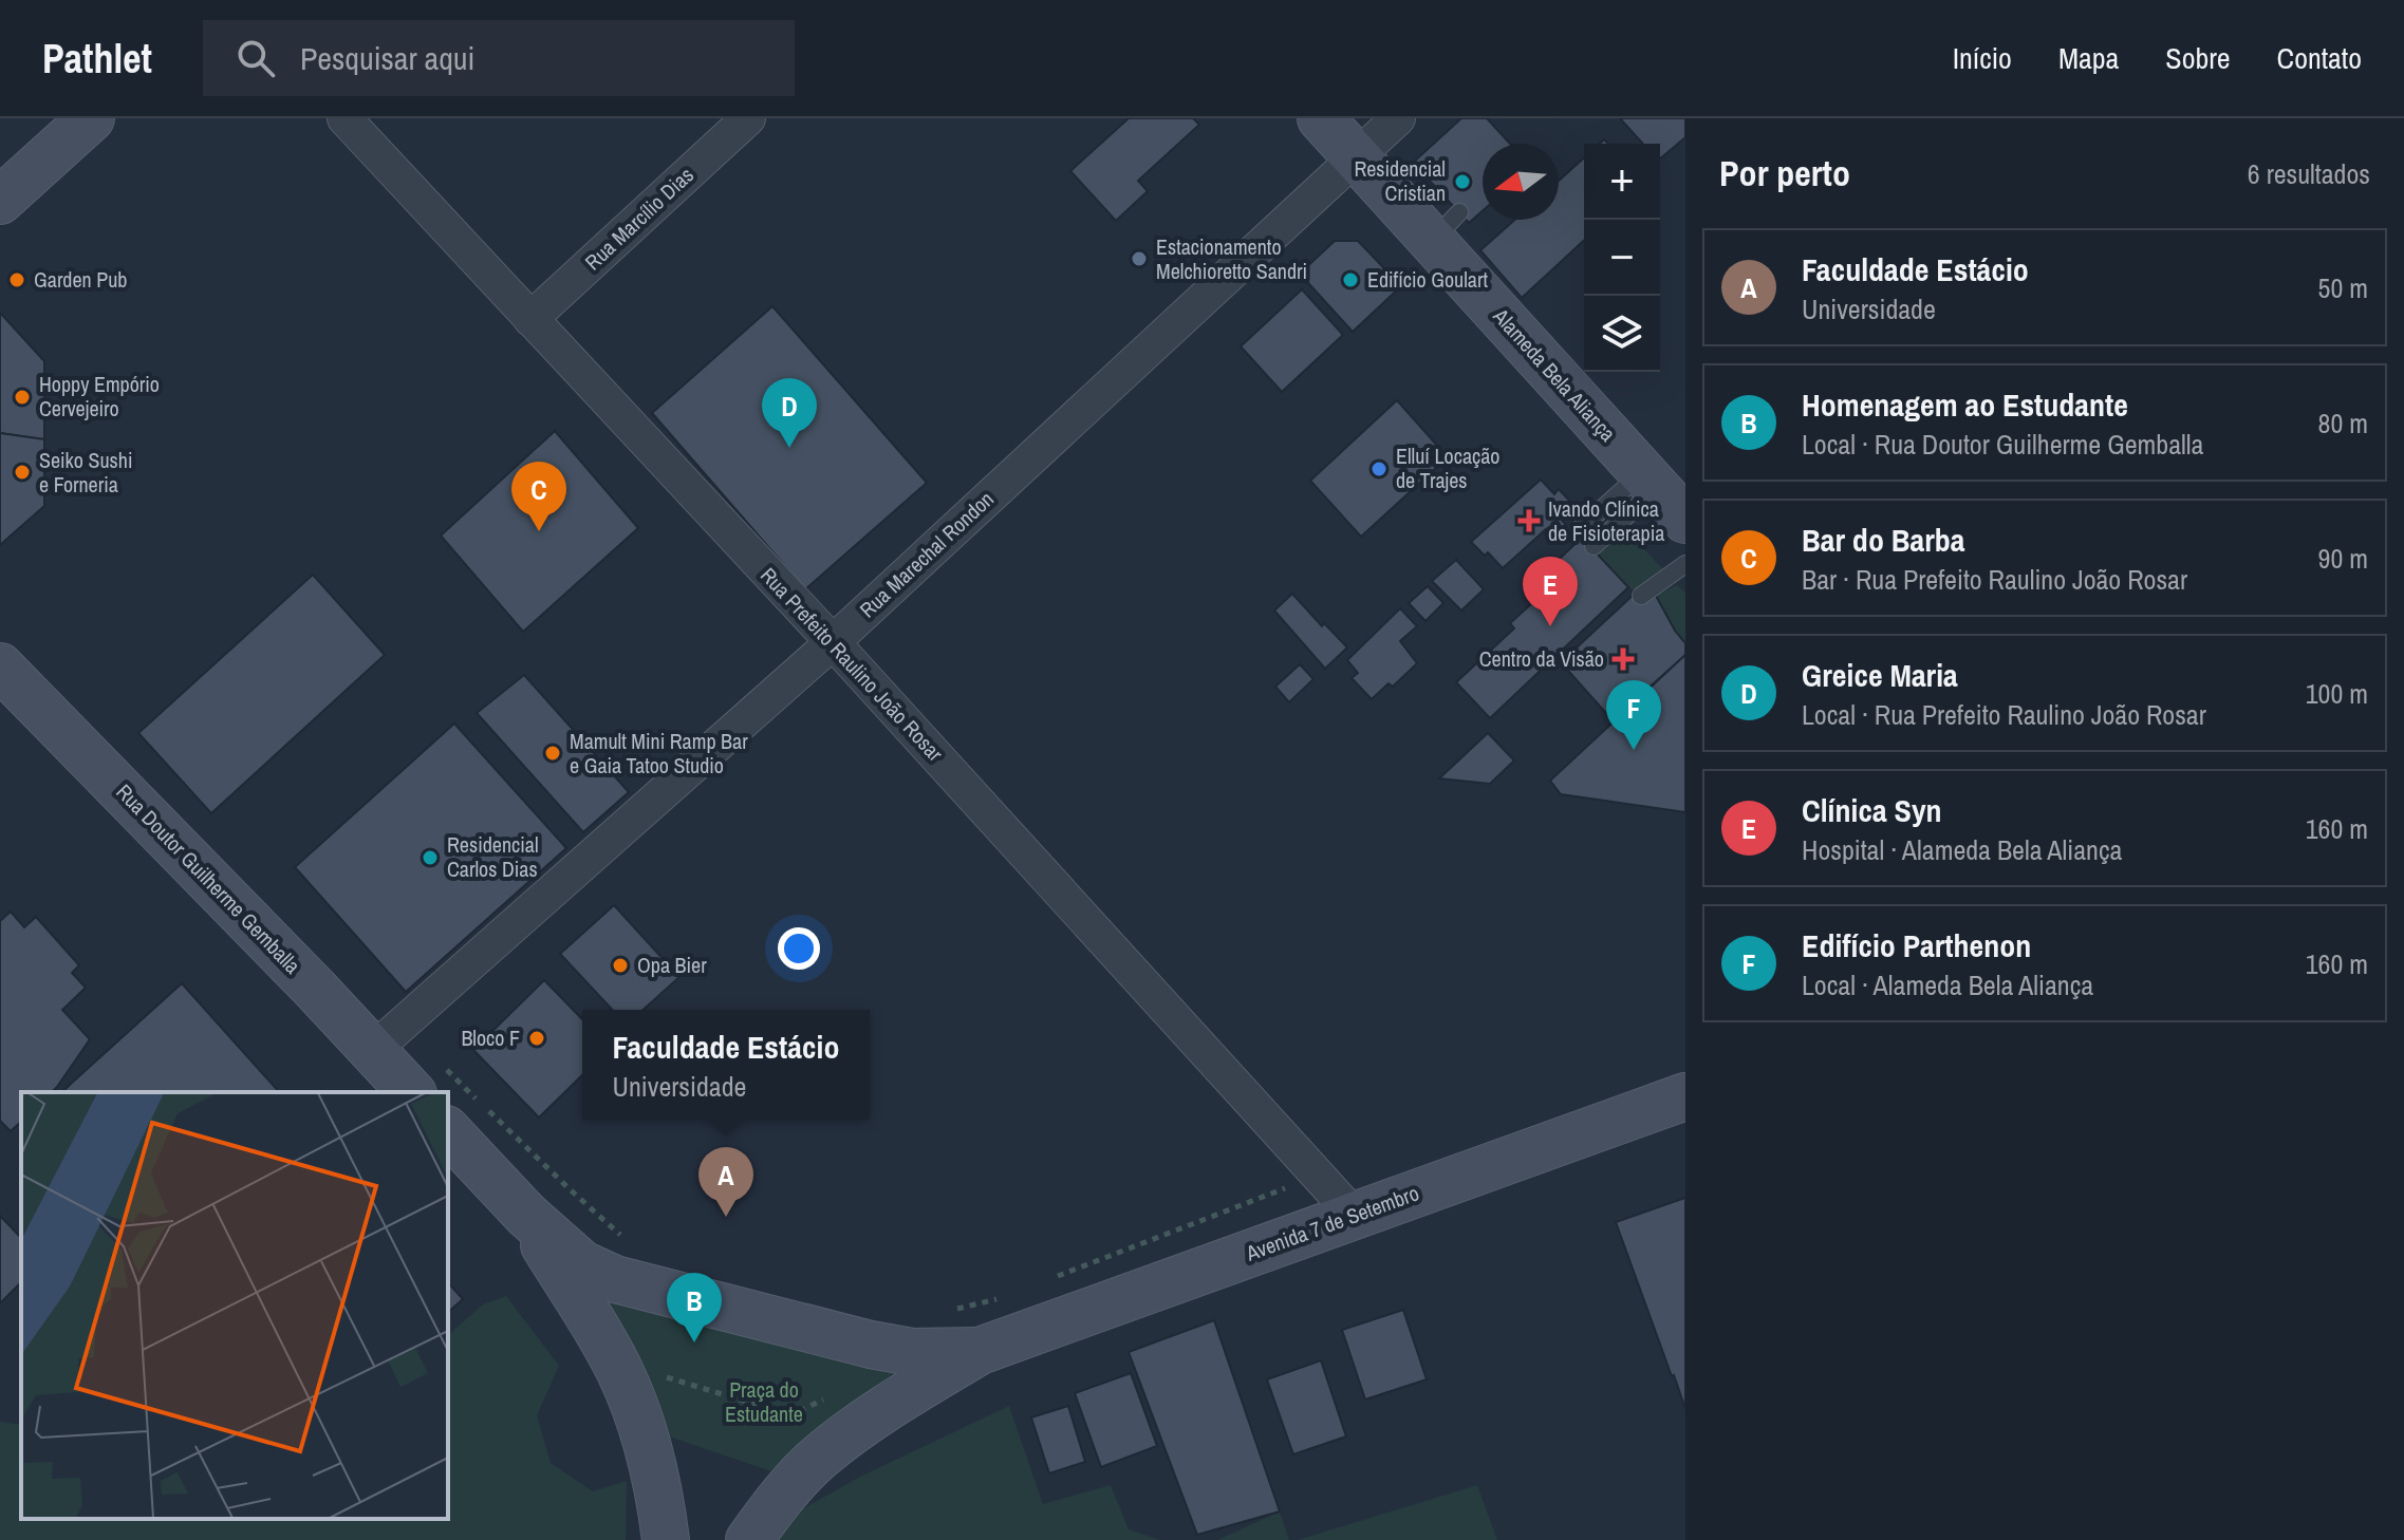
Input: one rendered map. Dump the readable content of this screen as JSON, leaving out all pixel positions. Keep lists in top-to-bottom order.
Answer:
{
  "streets": {
    "street": [
      "Rua Marcílio Dias",
      "Alameda Bela Aliança",
      "Rua Marechal Rondon",
      "Rua Prefeito Raulino João Rosar",
      "Rua Doutor Guilherme Gemballa",
      "Avenida 7 de Setembro"
    ]
  },
  "crossings": [
    ["Rua Marcílio Dias", "Rua Prefeito Raulino João Rosar"],
    ["Alameda Bela Aliança", "Rua Marechal Rondon"],
    ["Rua Marechal Rondon", "Rua Prefeito Raulino João Rosar"],
    ["Rua Marechal Rondon", "Rua Doutor Guilherme Gemballa"],
    ["Rua Prefeito Raulino João Rosar", "Avenida 7 de Setembro"]
  ],
  "parks": ["Praça do Estudante"],
  "places": {
    "other": [
      "Residencial Cristian",
      "Estacionamento Melchioretto Sandri",
      "Garden Pub",
      "Edifício Goulart",
      "Hoppy Empório Cervejeiro",
      "Elluí Locação de Trajes",
      "Seiko Sushi e Forneria",
      "Mamult Mini Ramp Bar e Gaia Tatoo Studio",
      "Residencial Carlos Dias",
      "Opa Bier",
      "Bloco F"
    ],
    "health": ["Ivando Clínica de Fisioterapia", "Centro da Visão"]
  },
  "north": "left",
  "page": {
    "header": "Pathlet",
    "search": "Pesquisar aqui",
    "nav": [
      "Início",
      "Mapa",
      "Sobre",
      "Contato"
    ],
    "heading": ["Por perto", "6 resultados"],
    "map_buttons": ["+", "−"],
    "list": [
      {
        "mark": "A",
        "name": "Faculdade Estácio",
        "note": "Universidade",
        "value": "50 m"
      },
      {
        "mark": "B",
        "name": "Homenagem ao Estudante",
        "note": "Local · Rua Doutor Guilherme Gemballa",
        "value": "80 m"
      },
      {
        "mark": "C",
        "name": "Bar do Barba",
        "note": "Bar · Rua Prefeito Raulino João Rosar",
        "value": "90 m"
      },
      {
        "mark": "D",
        "name": "Greice Maria",
        "note": "Local · Rua Prefeito Raulino João Rosar",
        "value": "100 m"
      },
      {
        "mark": "E",
        "name": "Clínica Syn",
        "note": "Hospital · Alameda Bela Aliança",
        "value": "160 m"
      },
      {
        "mark": "F",
        "name": "Edifício Parthenon",
        "note": "Local · Alameda Bela Aliança",
        "value": "160 m"
      }
    ],
    "pins": [
      "D",
      "C",
      "E",
      "F",
      "A",
      "B"
    ],
    "popup": ["Faculdade Estácio", "Universidade"]
  }
}
